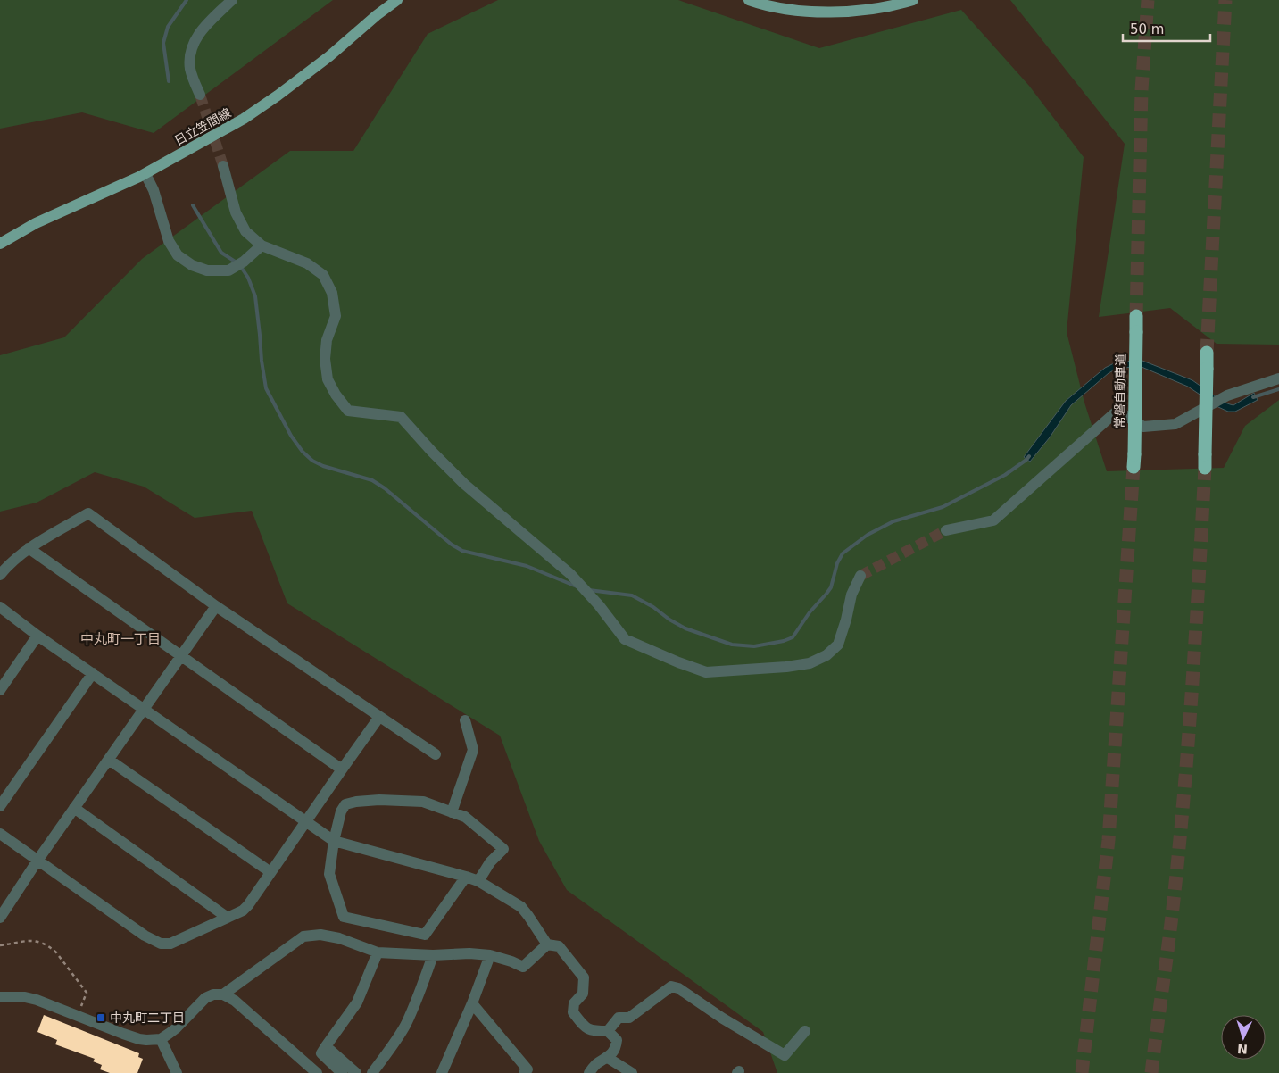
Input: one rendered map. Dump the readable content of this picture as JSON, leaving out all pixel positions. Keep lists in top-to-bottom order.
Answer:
{
  "streets": {
    "highway": ["常磐自動車道"],
    "main road": ["日立笠間線"]
  },
  "districts": ["中丸町一丁目"],
  "places": {
    "transit": ["中丸町二丁目"]
  },
  "scale_bar": "50 m",
  "north": "bottom"
}
